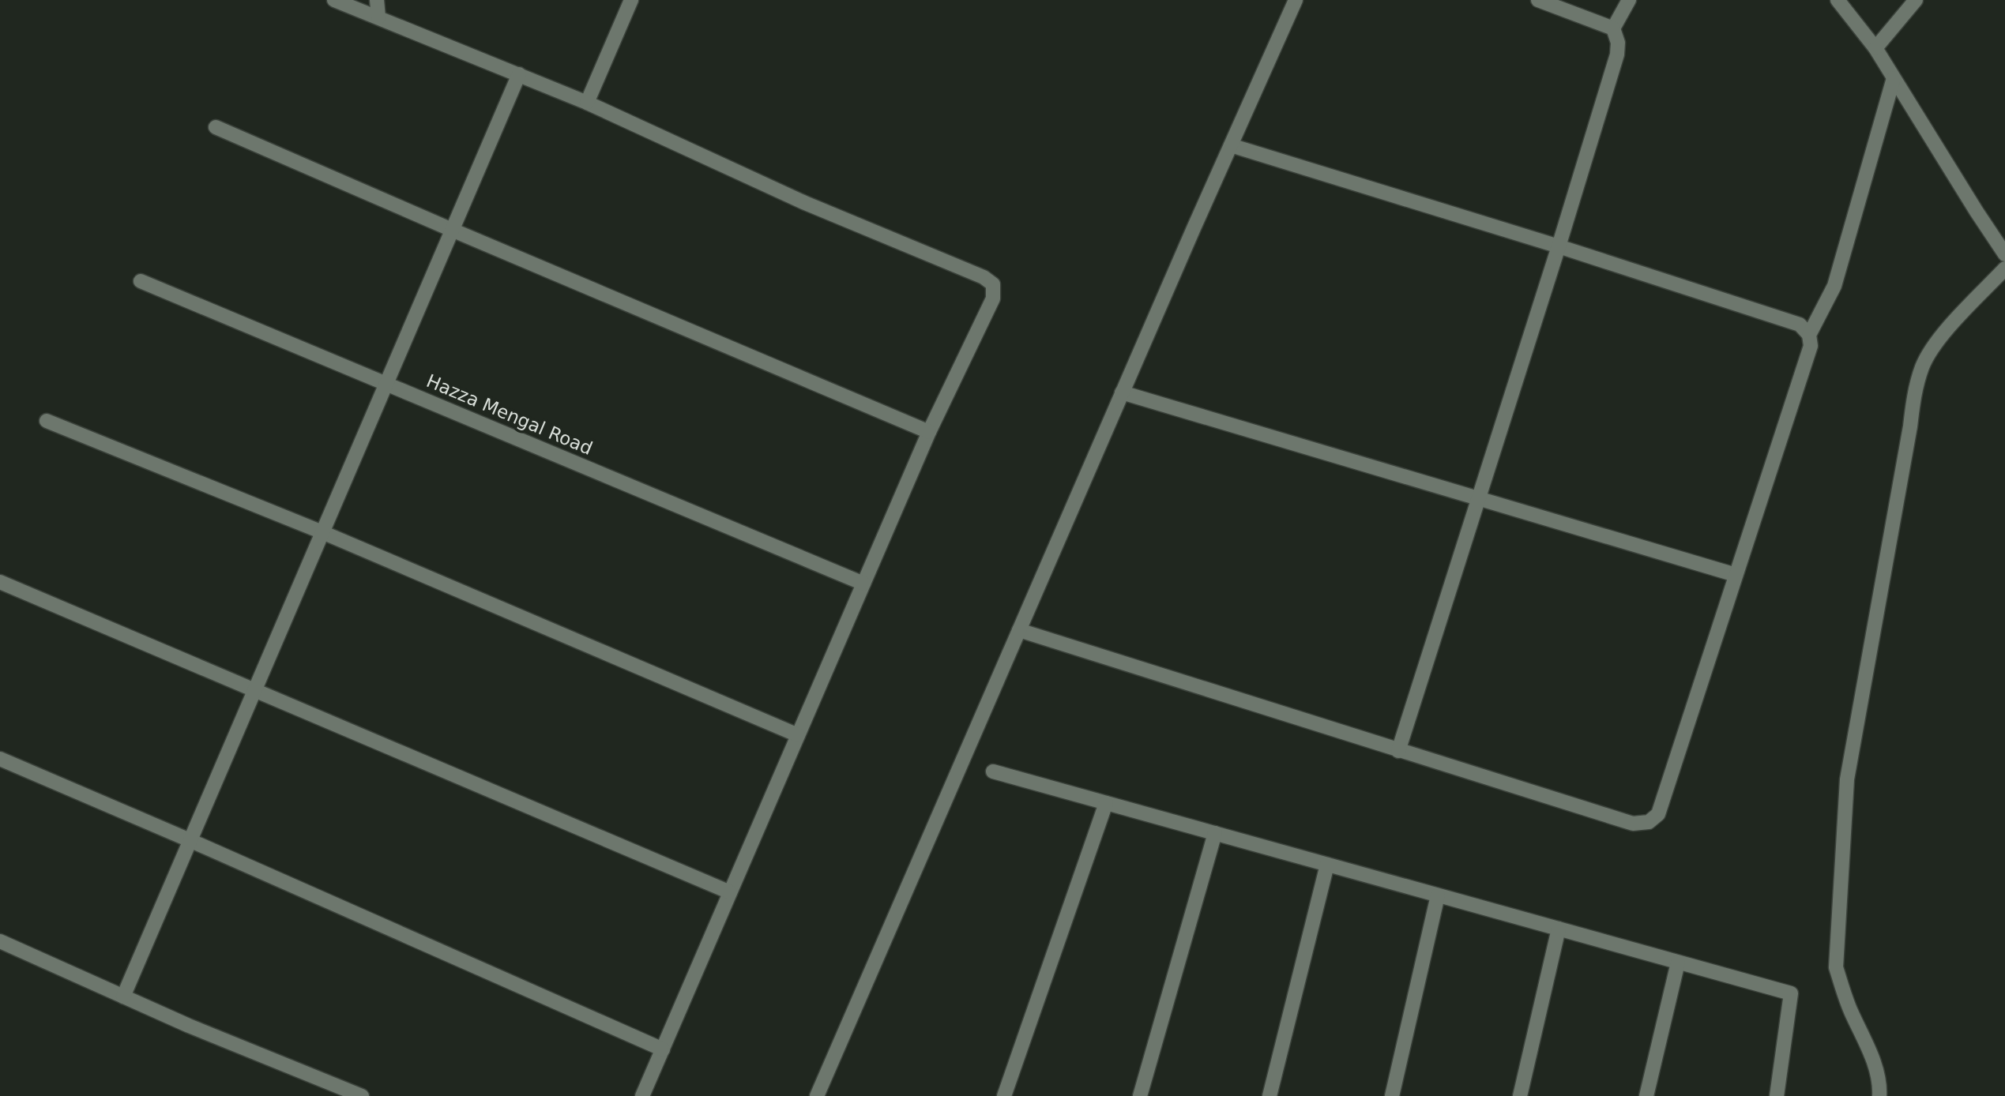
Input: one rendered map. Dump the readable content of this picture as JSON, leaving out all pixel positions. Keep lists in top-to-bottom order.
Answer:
{
  "streets": {
    "street": ["Hazza Mengal Road"]
  }
}
